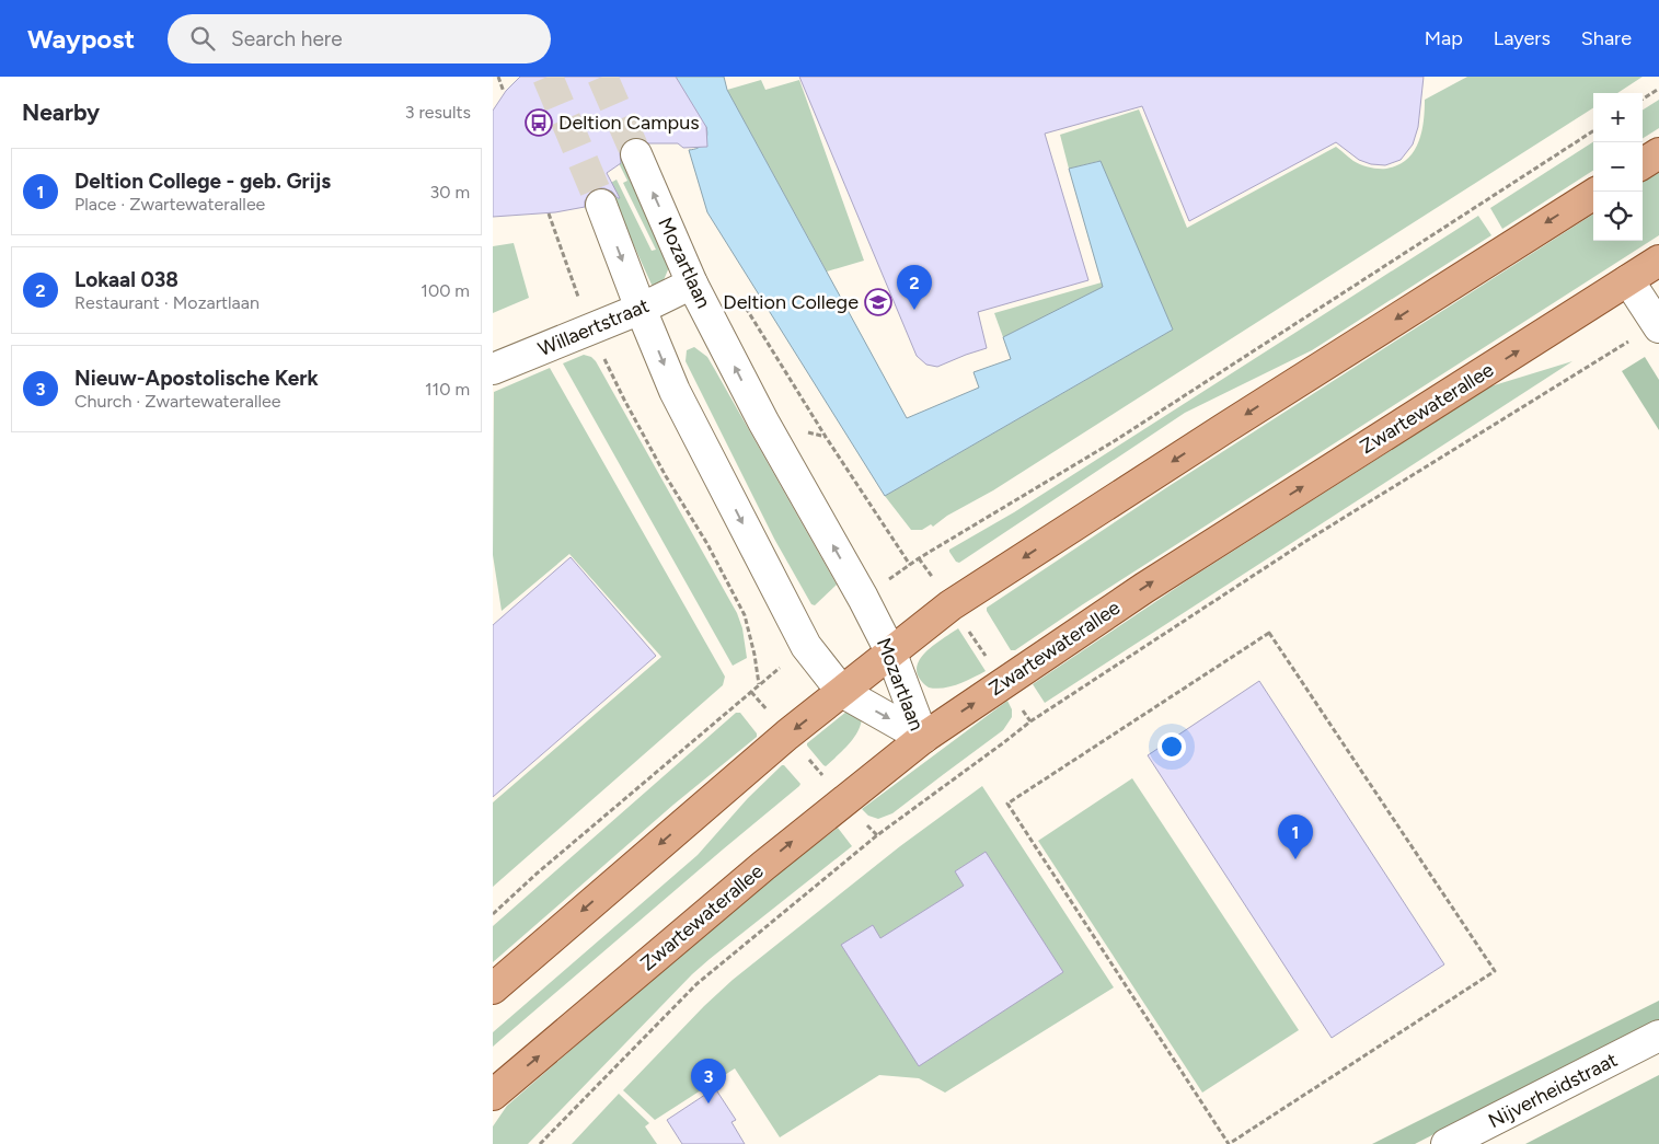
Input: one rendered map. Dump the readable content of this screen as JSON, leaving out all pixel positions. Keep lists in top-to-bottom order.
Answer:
{
  "streets": {
    "main road": ["Zwartewaterallee"],
    "street": ["Mozartlaan", "Willaertstraat", "Nijverheidstraat"]
  },
  "crossings": [
    ["Mozartlaan", "Willaertstraat"],
    ["Mozartlaan", "Zwartewaterallee"]
  ],
  "places": {
    "bus stop": ["Deltion Campus"],
    "school or university": ["Deltion College"]
  },
  "page": {
    "header": "Waypost",
    "search": "Search here",
    "nav": ["Map", "Layers", "Share"],
    "heading": ["Nearby", "3 results"],
    "map_buttons": ["+", "−"],
    "list": [
      {
        "mark": "1",
        "name": "Deltion College - geb. Grijs",
        "note": "Place · Zwartewaterallee",
        "value": "30 m"
      },
      {
        "mark": "2",
        "name": "Lokaal 038",
        "note": "Restaurant · Mozartlaan",
        "value": "100 m"
      },
      {
        "mark": "3",
        "name": "Nieuw-Apostolische Kerk",
        "note": "Church · Zwartewaterallee",
        "value": "110 m"
      }
    ],
    "pins": ["2", "1", "3"]
  }
}
